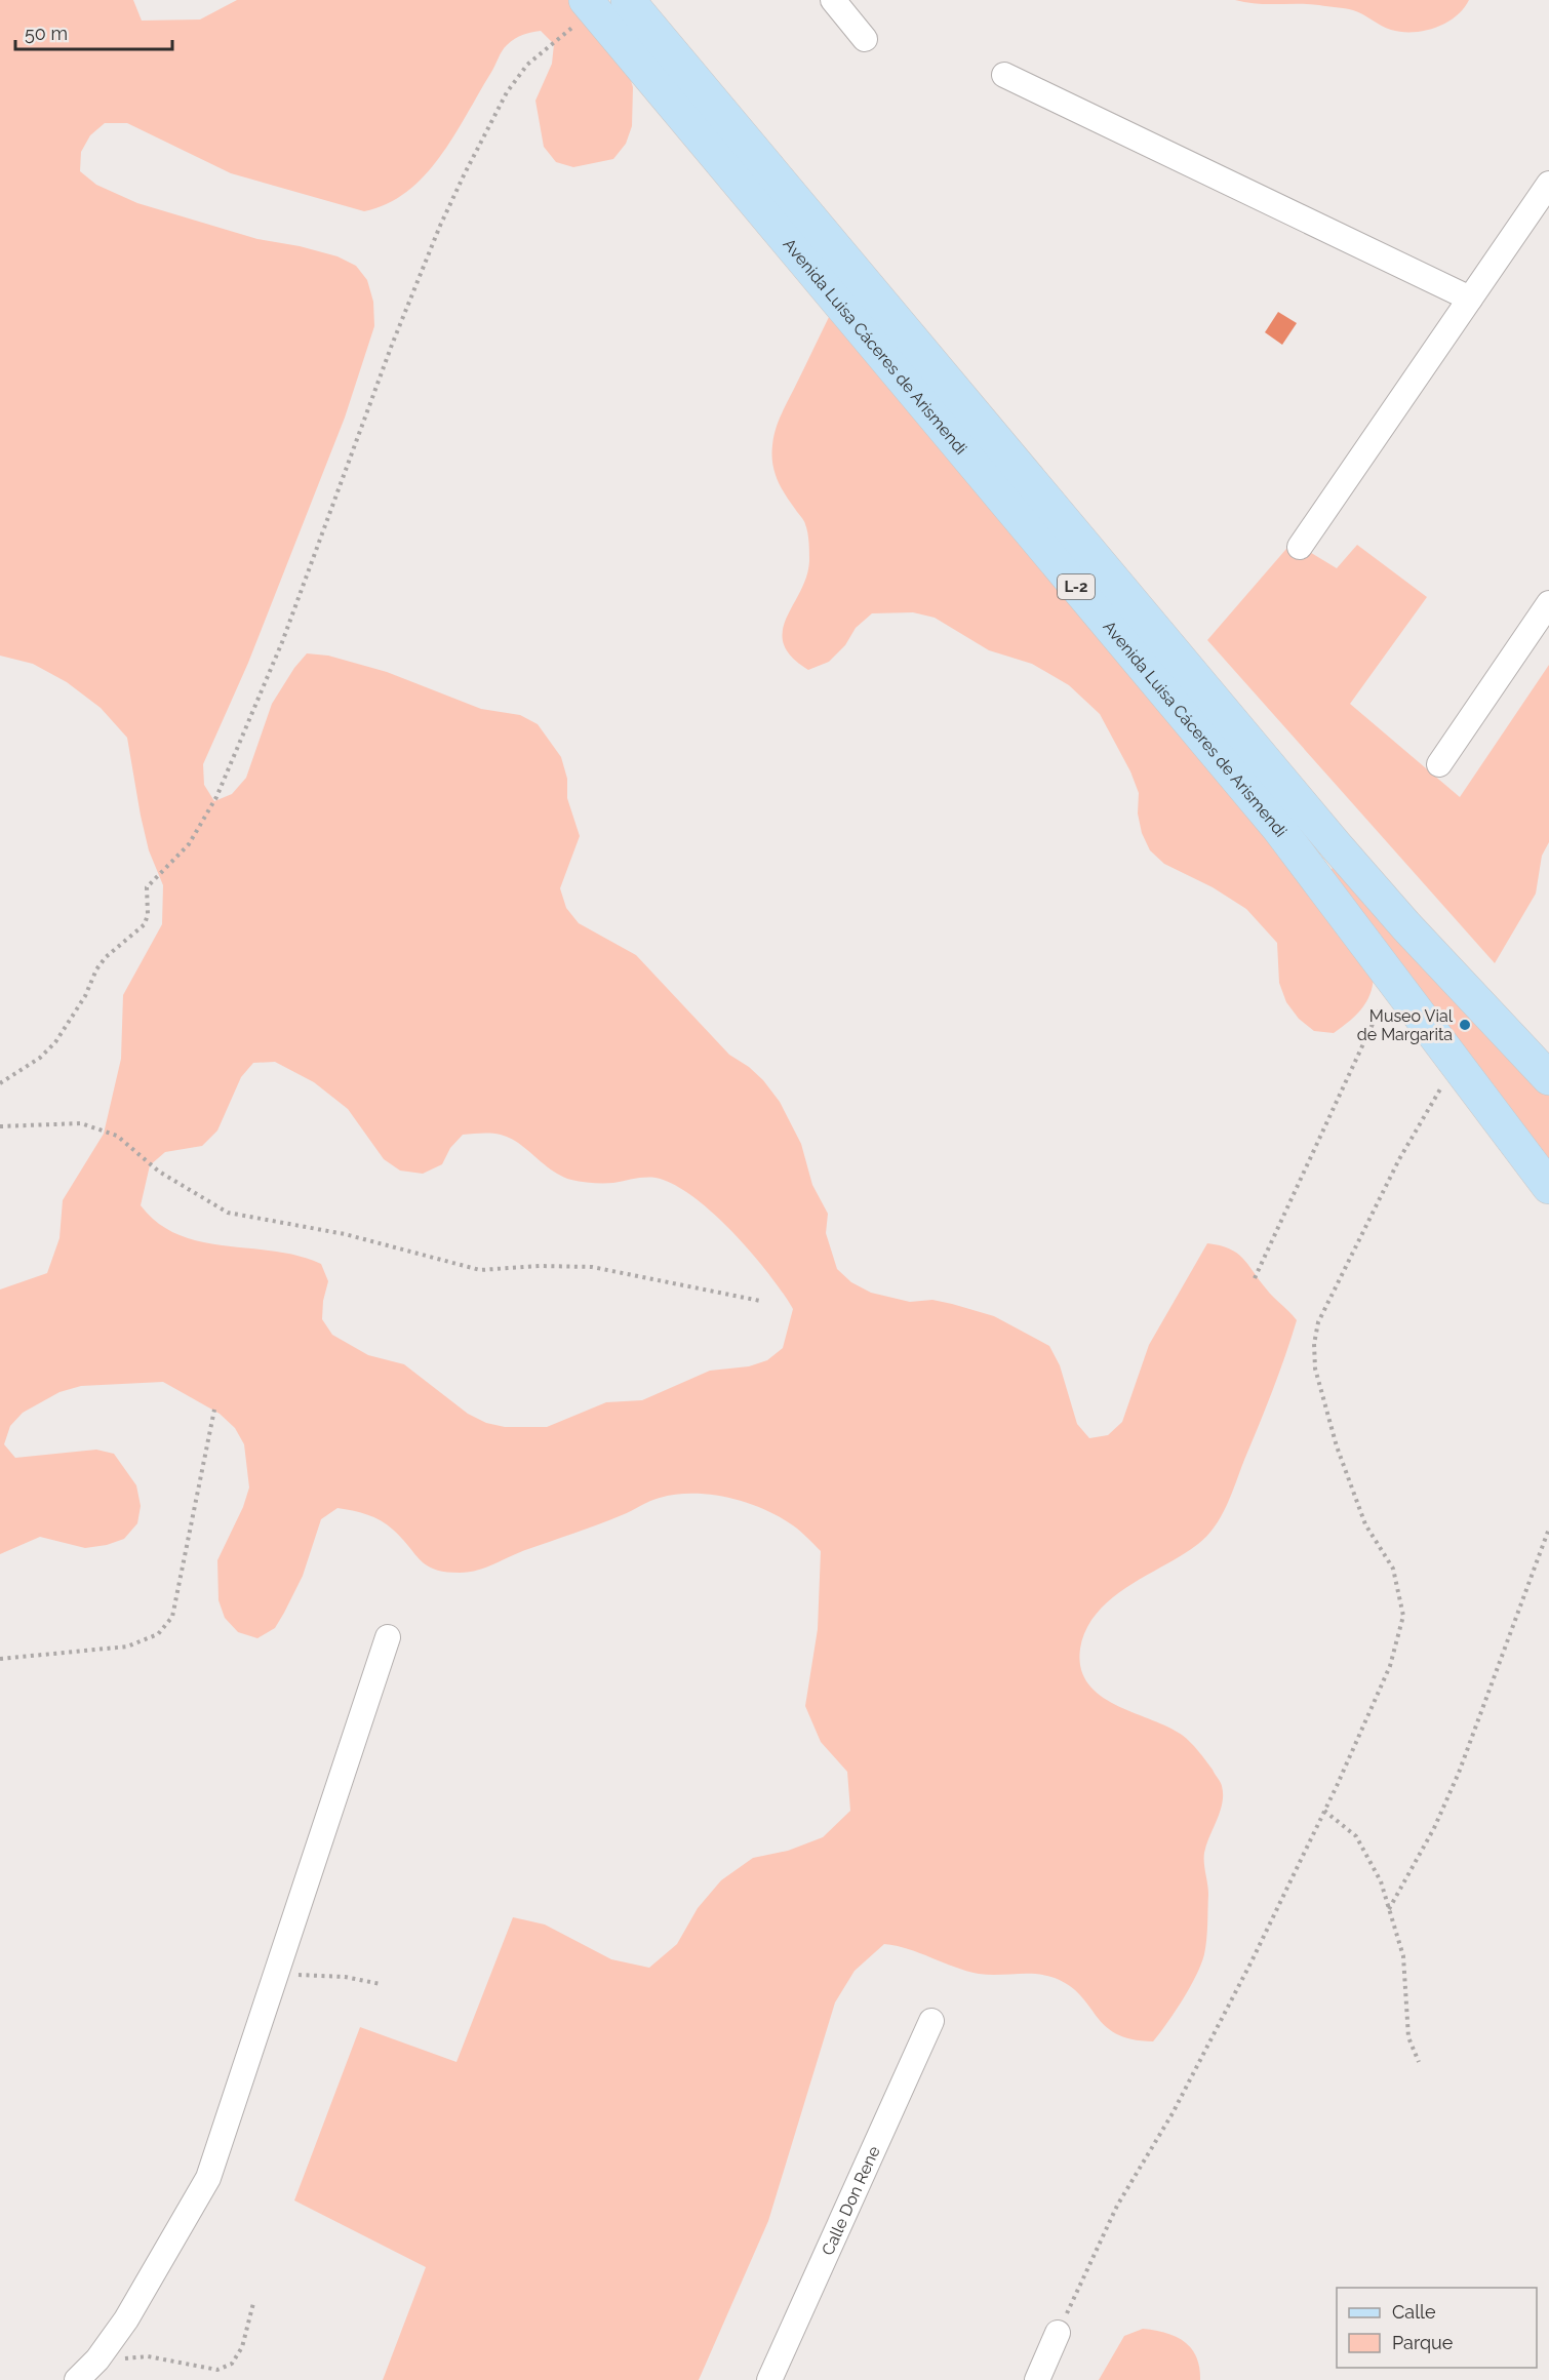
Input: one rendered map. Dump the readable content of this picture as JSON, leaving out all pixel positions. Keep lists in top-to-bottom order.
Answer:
{
  "streets": {
    "main road": ["Avenida Luisa Cáceres de Arismendi", "L-2"],
    "street": ["Calle Don Rene"]
  },
  "places": ["Museo Vial de Margarita"],
  "legend": ["Calle", "Parque"],
  "scale_bar": "50 m"
}
